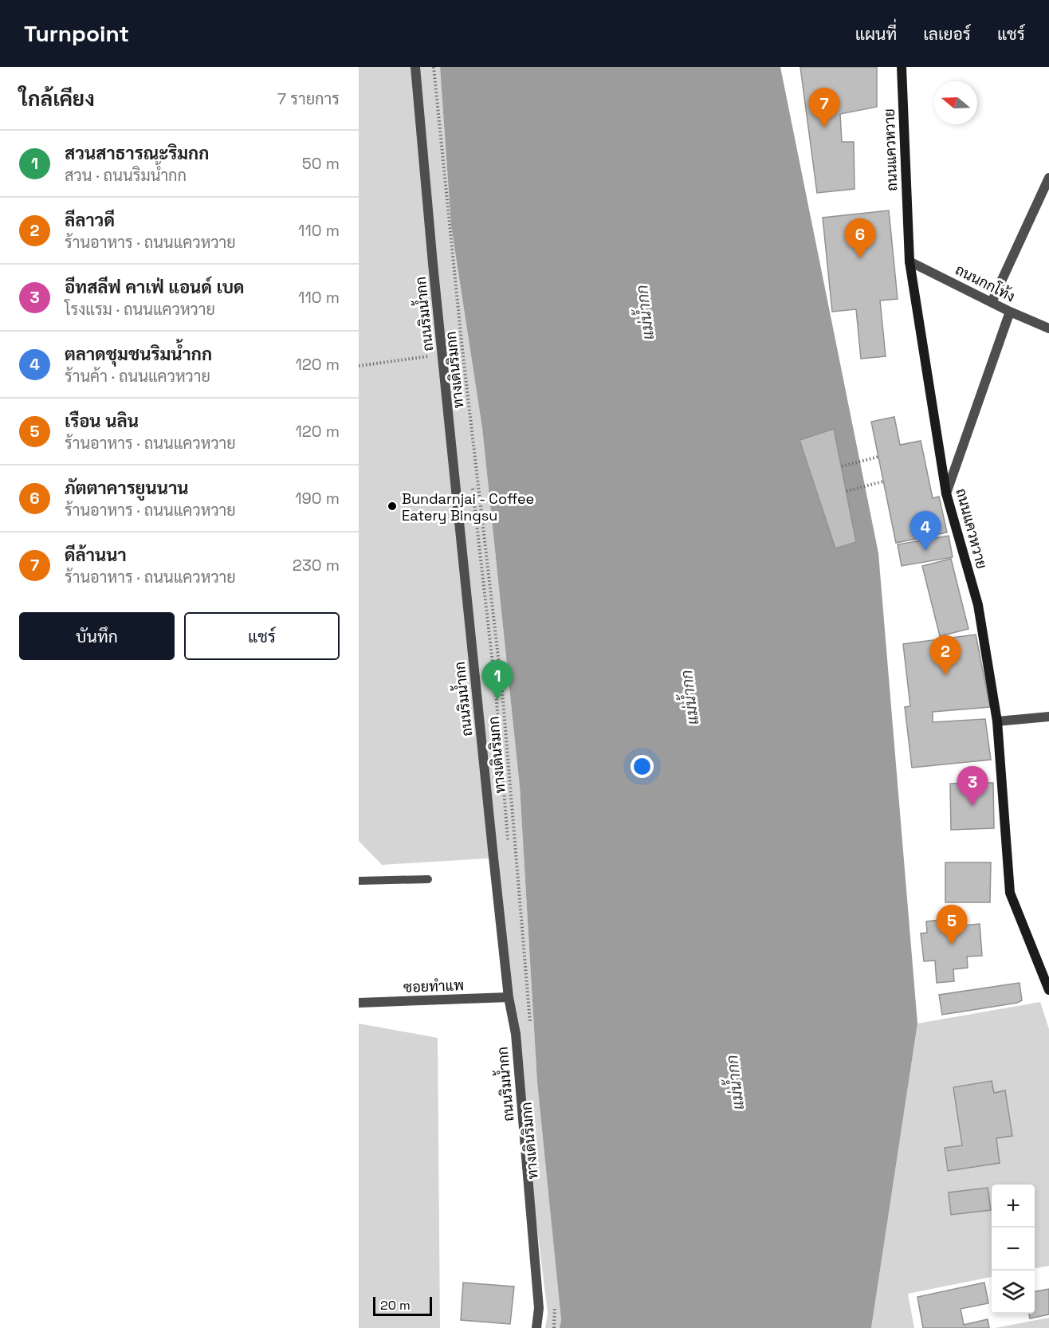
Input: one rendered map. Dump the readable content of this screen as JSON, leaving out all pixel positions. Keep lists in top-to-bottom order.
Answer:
{
  "streets": {
    "street": [
      "ถนนแควหวาย",
      "ถนนกกโท้ง",
      "ถนนริมน้ำกก",
      "ซอยทำแพ"
    ],
    "path": ["ทางเดินริมกก"]
  },
  "crossings": [
    ["ถนนแควหวาย", "ถนนกกโท้ง"],
    ["ถนนริมน้ำกก", "ซอยทำแพ"]
  ],
  "water": ["แม่น้ำกก"],
  "places": ["Bundarnjai - Coffee Eatery Bingsu"],
  "scale_bar": "20 m",
  "north": "left",
  "page": {
    "header": "Turnpoint",
    "nav": ["แผนที่", "เลเยอร์", "แชร์"],
    "heading": ["ใกล้เคียง", "7 รายการ"],
    "pins": [
      "7",
      "6",
      "4",
      "2",
      "1",
      "3",
      "5"
    ],
    "list": [
      {
        "mark": "1",
        "name": "สวนสาธารณะริมกก",
        "note": "สวน · ถนนริมน้ำกก",
        "value": "50 m"
      },
      {
        "mark": "2",
        "name": "ลีลาวดี",
        "note": "ร้านอาหาร · ถนนแควหวาย",
        "value": "110 m"
      },
      {
        "mark": "3",
        "name": "อีทสลีฟ คาเฟ่ แอนด์ เบด",
        "note": "โรงแรม · ถนนแควหวาย",
        "value": "110 m"
      },
      {
        "mark": "4",
        "name": "ตลาดชุมชนริมน้ำกก",
        "note": "ร้านค้า · ถนนแควหวาย",
        "value": "120 m"
      },
      {
        "mark": "5",
        "name": "เรือน นลิน",
        "note": "ร้านอาหาร · ถนนแควหวาย",
        "value": "120 m"
      },
      {
        "mark": "6",
        "name": "ภัตตาคารยูนนาน",
        "note": "ร้านอาหาร · ถนนแควหวาย",
        "value": "190 m"
      },
      {
        "mark": "7",
        "name": "ดีล้านนา",
        "note": "ร้านอาหาร · ถนนแควหวาย",
        "value": "230 m"
      }
    ],
    "buttons": ["บันทึก", "แชร์"],
    "map_buttons": ["+", "−"],
    "scale": "20 m"
  }
}
